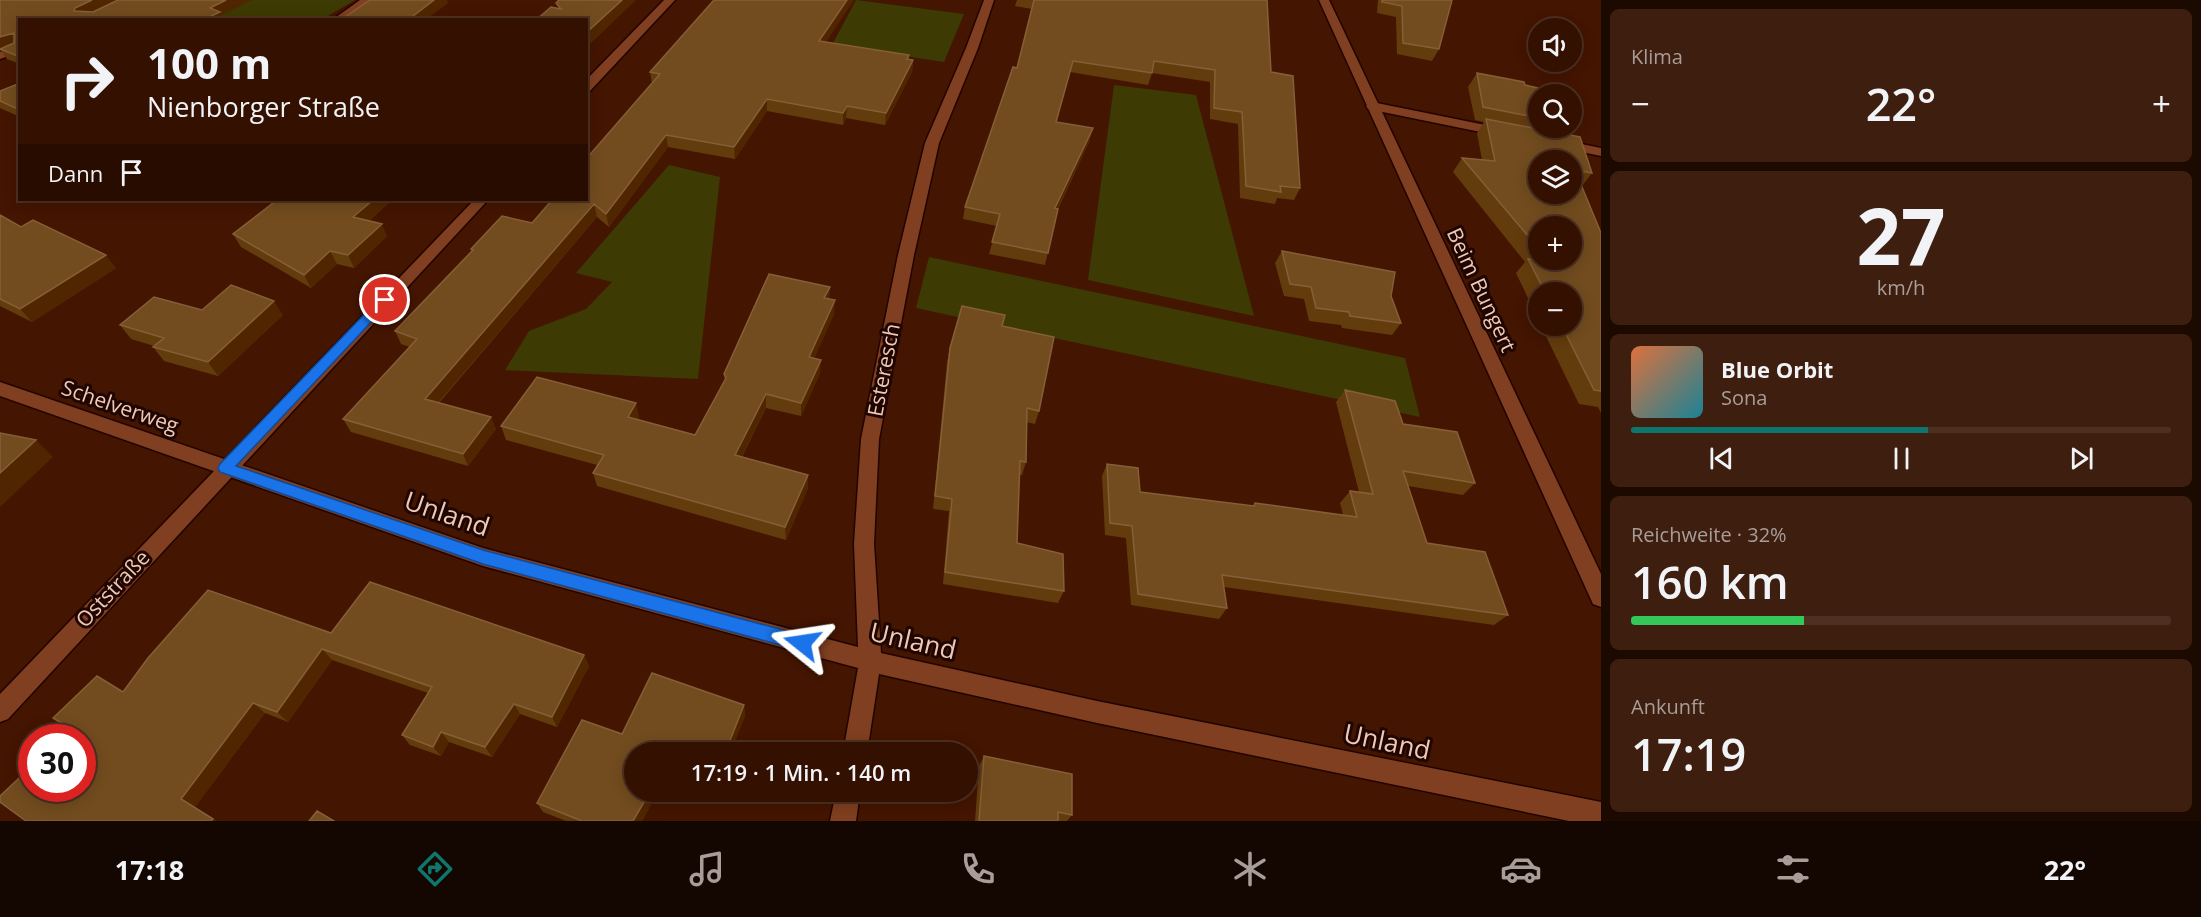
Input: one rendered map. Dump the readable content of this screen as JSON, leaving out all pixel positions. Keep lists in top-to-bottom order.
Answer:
{
  "streets": {
    "street": [
      "Beim Bungert",
      "Esteresch",
      "Schelverweg",
      "Unland",
      "Oststraße"
    ]
  },
  "crossings": [
    ["Esteresch", "Unland"],
    ["Schelverweg", "Unland"],
    ["Schelverweg", "Oststraße"],
    ["Unland", "Oststraße"]
  ],
  "page": {
    "tile": [
      "Klima",
      ["27", "km/h"],
      ["Reichweite · 32%", "160 km"],
      ["Ankunft", "17:19"]
    ],
    "map_buttons": ["+", "−"],
    "turn": ["100 m", "Nienborger Straße"],
    "heat": ["−", "22°", "+"],
    "then": "Dann",
    "song": ["Blue Orbit", "Sona"],
    "limit": "30",
    "trip": "17:19 · 1 Min. · 140 m",
    "tabs": ["17:18", "22°"]
  }
}
